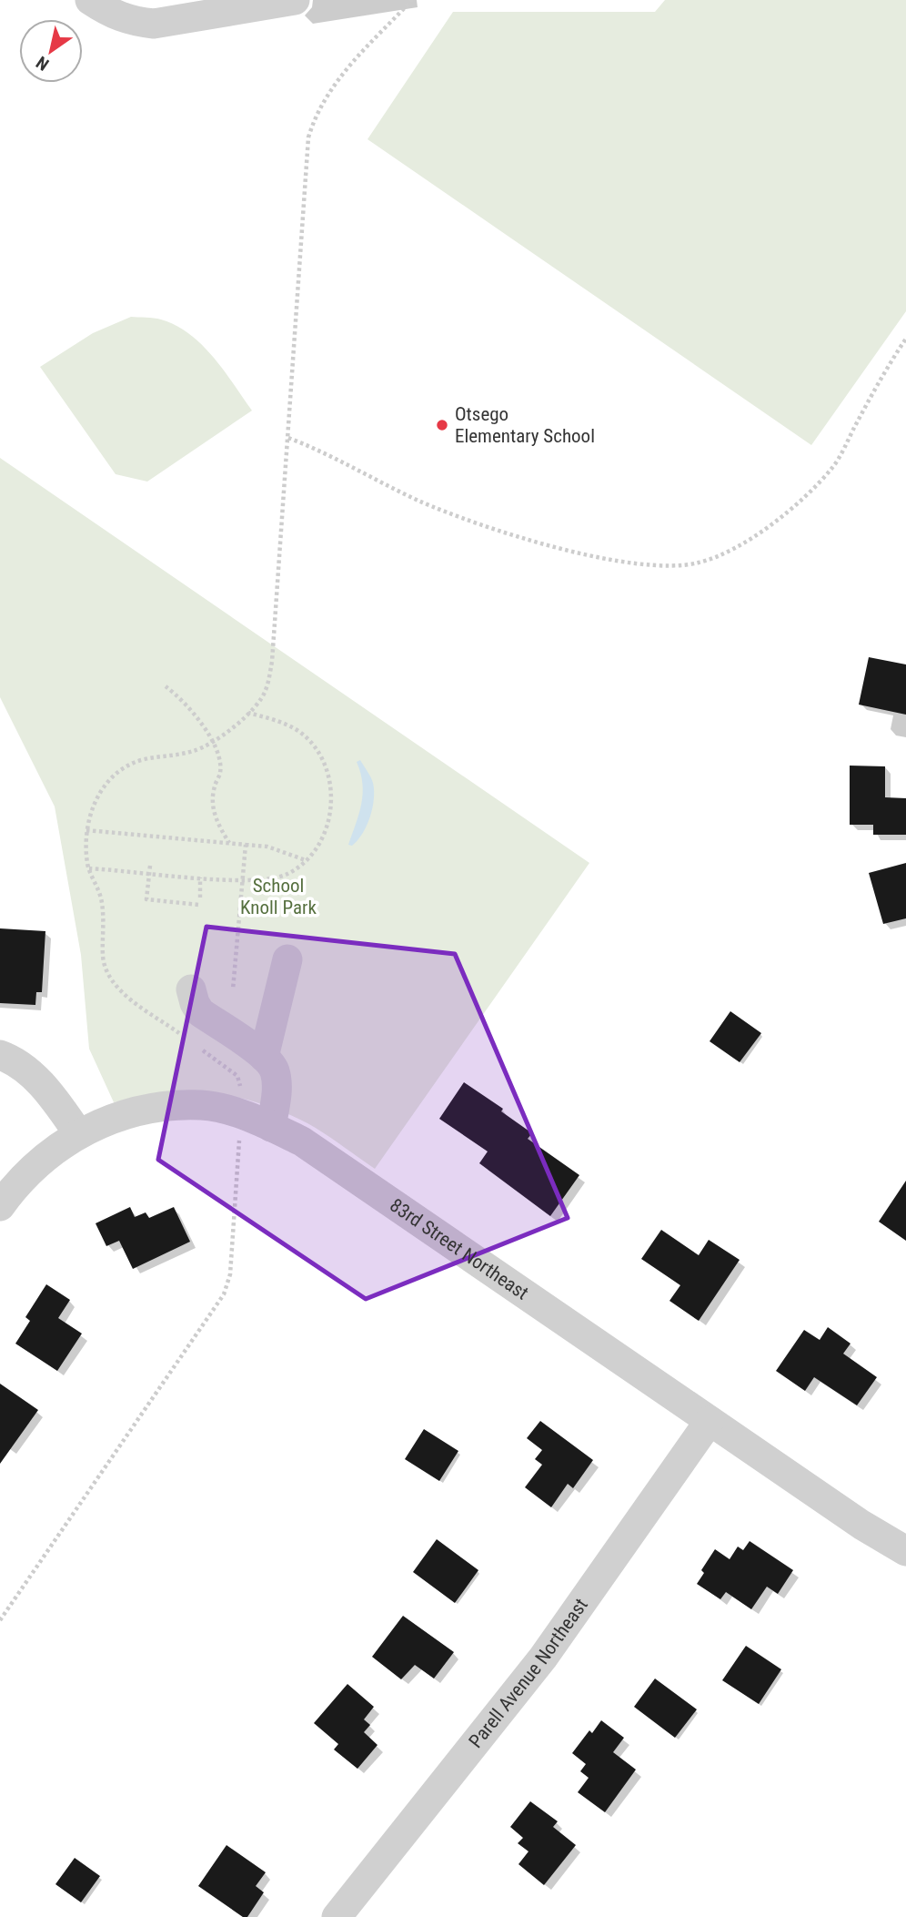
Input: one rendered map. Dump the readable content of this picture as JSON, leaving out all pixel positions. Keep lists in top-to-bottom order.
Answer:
{
  "streets": {
    "street": ["83rd Street Northeast", "Parell Avenue Northeast"]
  },
  "crossings": [
    ["83rd Street Northeast", "Parell Avenue Northeast"]
  ],
  "parks": ["School Knoll Park"],
  "places": ["Otsego Elementary School"],
  "north": "bottom left"
}
